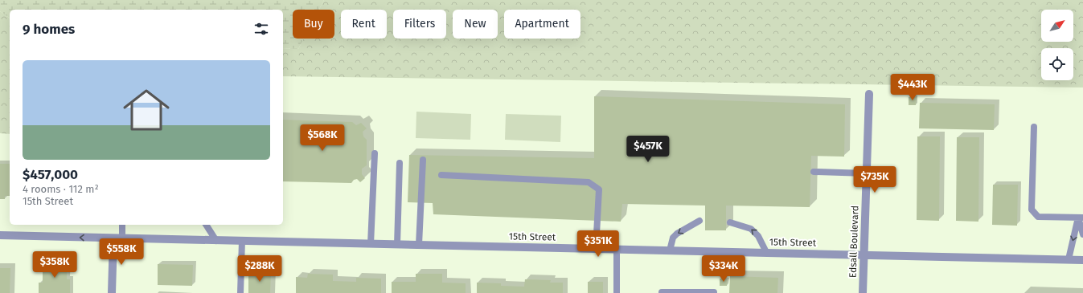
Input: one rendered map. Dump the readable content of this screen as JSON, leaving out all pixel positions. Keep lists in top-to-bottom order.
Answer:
{
  "streets": {
    "street": ["15th Street", "Edsall Boulevard"]
  },
  "crossings": [
    ["15th Street", "Edsall Boulevard"]
  ],
  "north": "top right",
  "page": {
    "chip": [
      "Buy",
      "Rent",
      "Filters",
      "New",
      "Apartment"
    ],
    "heading": "9 homes",
    "list": [
      {
        "name": "$457,000",
        "note": "4 rooms · 112 m² · 15th Street"
      }
    ],
    "price": [
      "$443K",
      "$568K",
      "$457K",
      "$735K",
      "$351K",
      "$558K",
      "$358K",
      "$288K",
      "$334K"
    ]
  }
}
